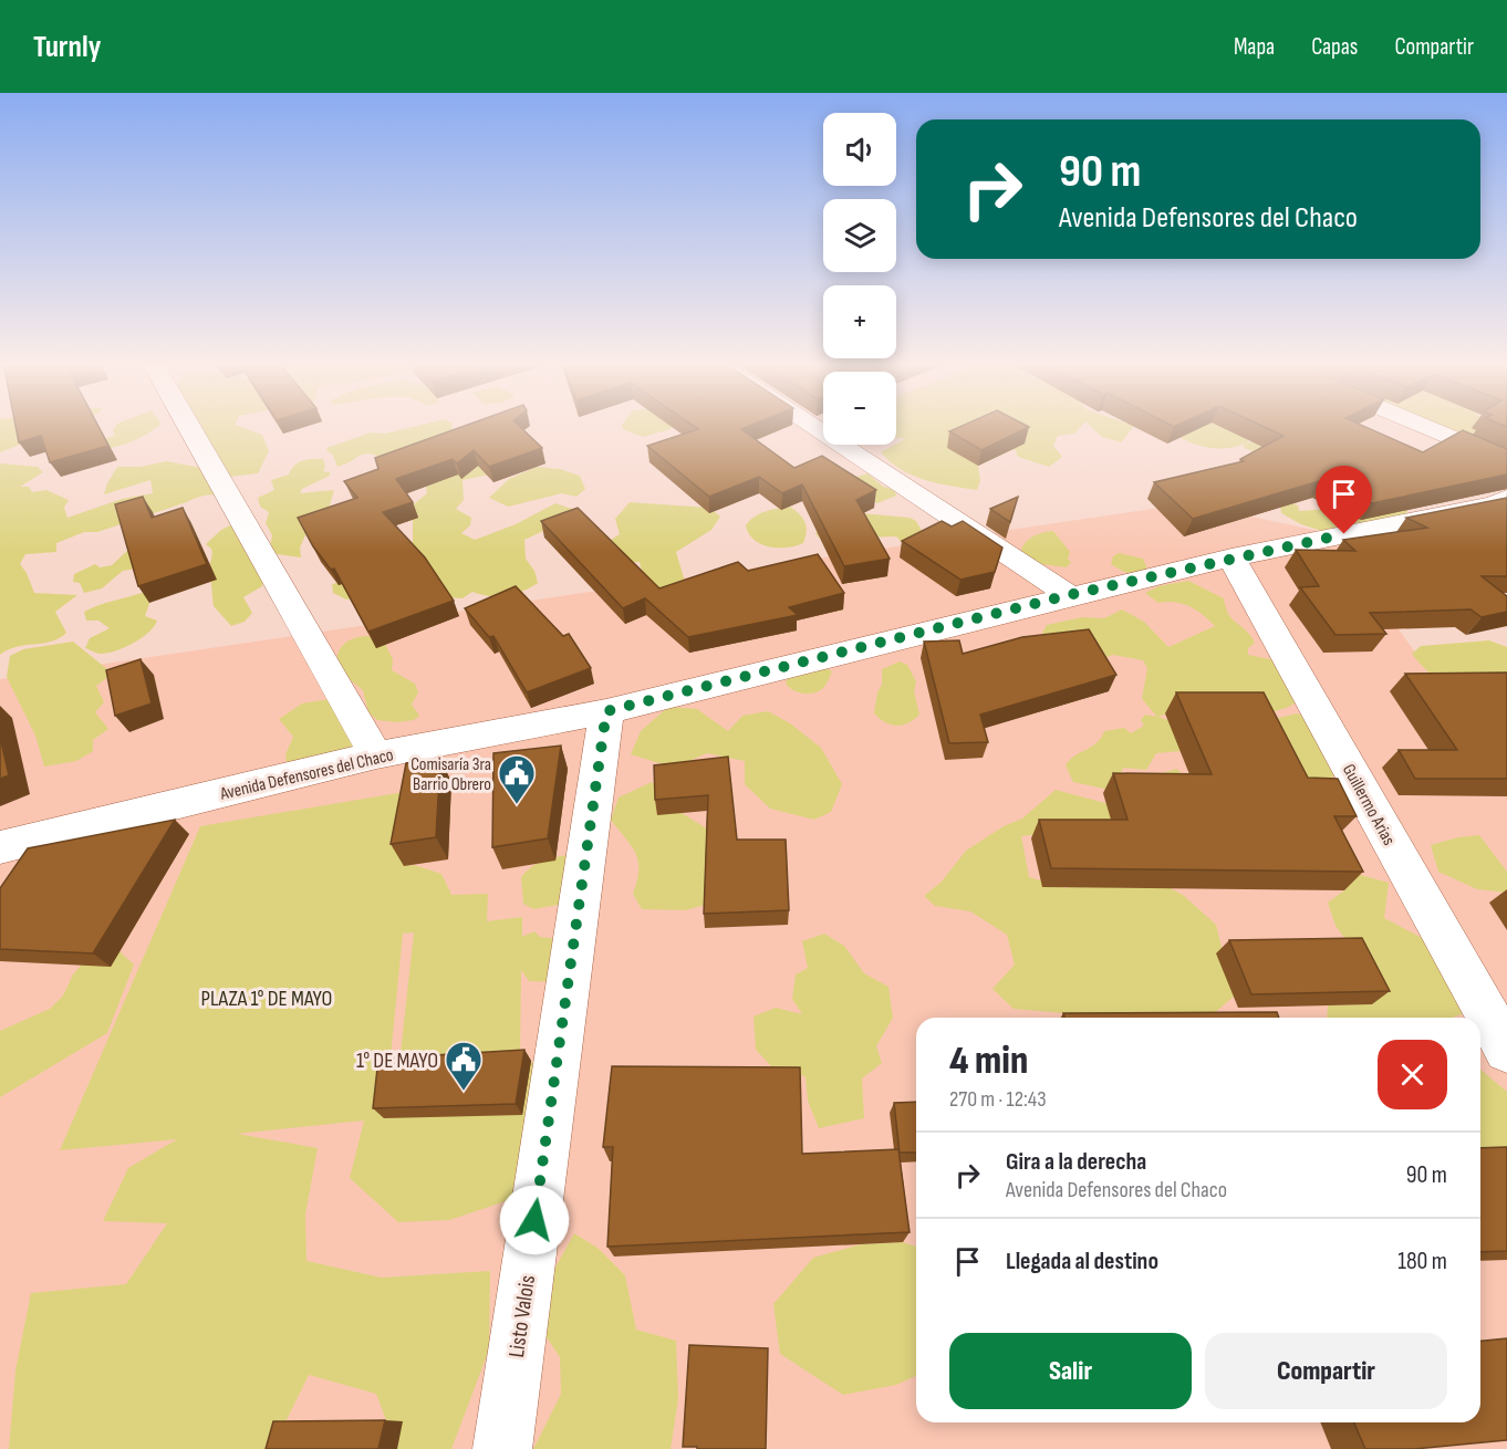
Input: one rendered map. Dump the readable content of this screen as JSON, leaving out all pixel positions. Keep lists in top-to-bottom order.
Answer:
{
  "streets": {
    "street": ["Avenida Defensores del Chaco", "Guillermo Arias", "Listo Valois"]
  },
  "crossings": [
    ["Avenida Defensores del Chaco", "Guillermo Arias"],
    ["Avenida Defensores del Chaco", "Listo Valois"]
  ],
  "parks": ["PLAZA 1° DE MAYO"],
  "places": {
    "public building": ["Comisaría 3ra Barrio Obrero", "1° DE MAYO"]
  },
  "page": {
    "header": "Turnly",
    "nav": ["Mapa", "Capas", "Compartir"],
    "map_buttons": ["+", "−"],
    "turn": ["90 m", "Avenida Defensores del Chaco"],
    "heading": ["4 min", "270 m · 12:43"],
    "list": [
      {
        "name": "Gira a la derecha",
        "note": "Avenida Defensores del Chaco",
        "value": "90 m"
      },
      {
        "name": "Llegada al destino",
        "value": "180 m"
      }
    ],
    "buttons": ["Salir", "Compartir"]
  }
}
